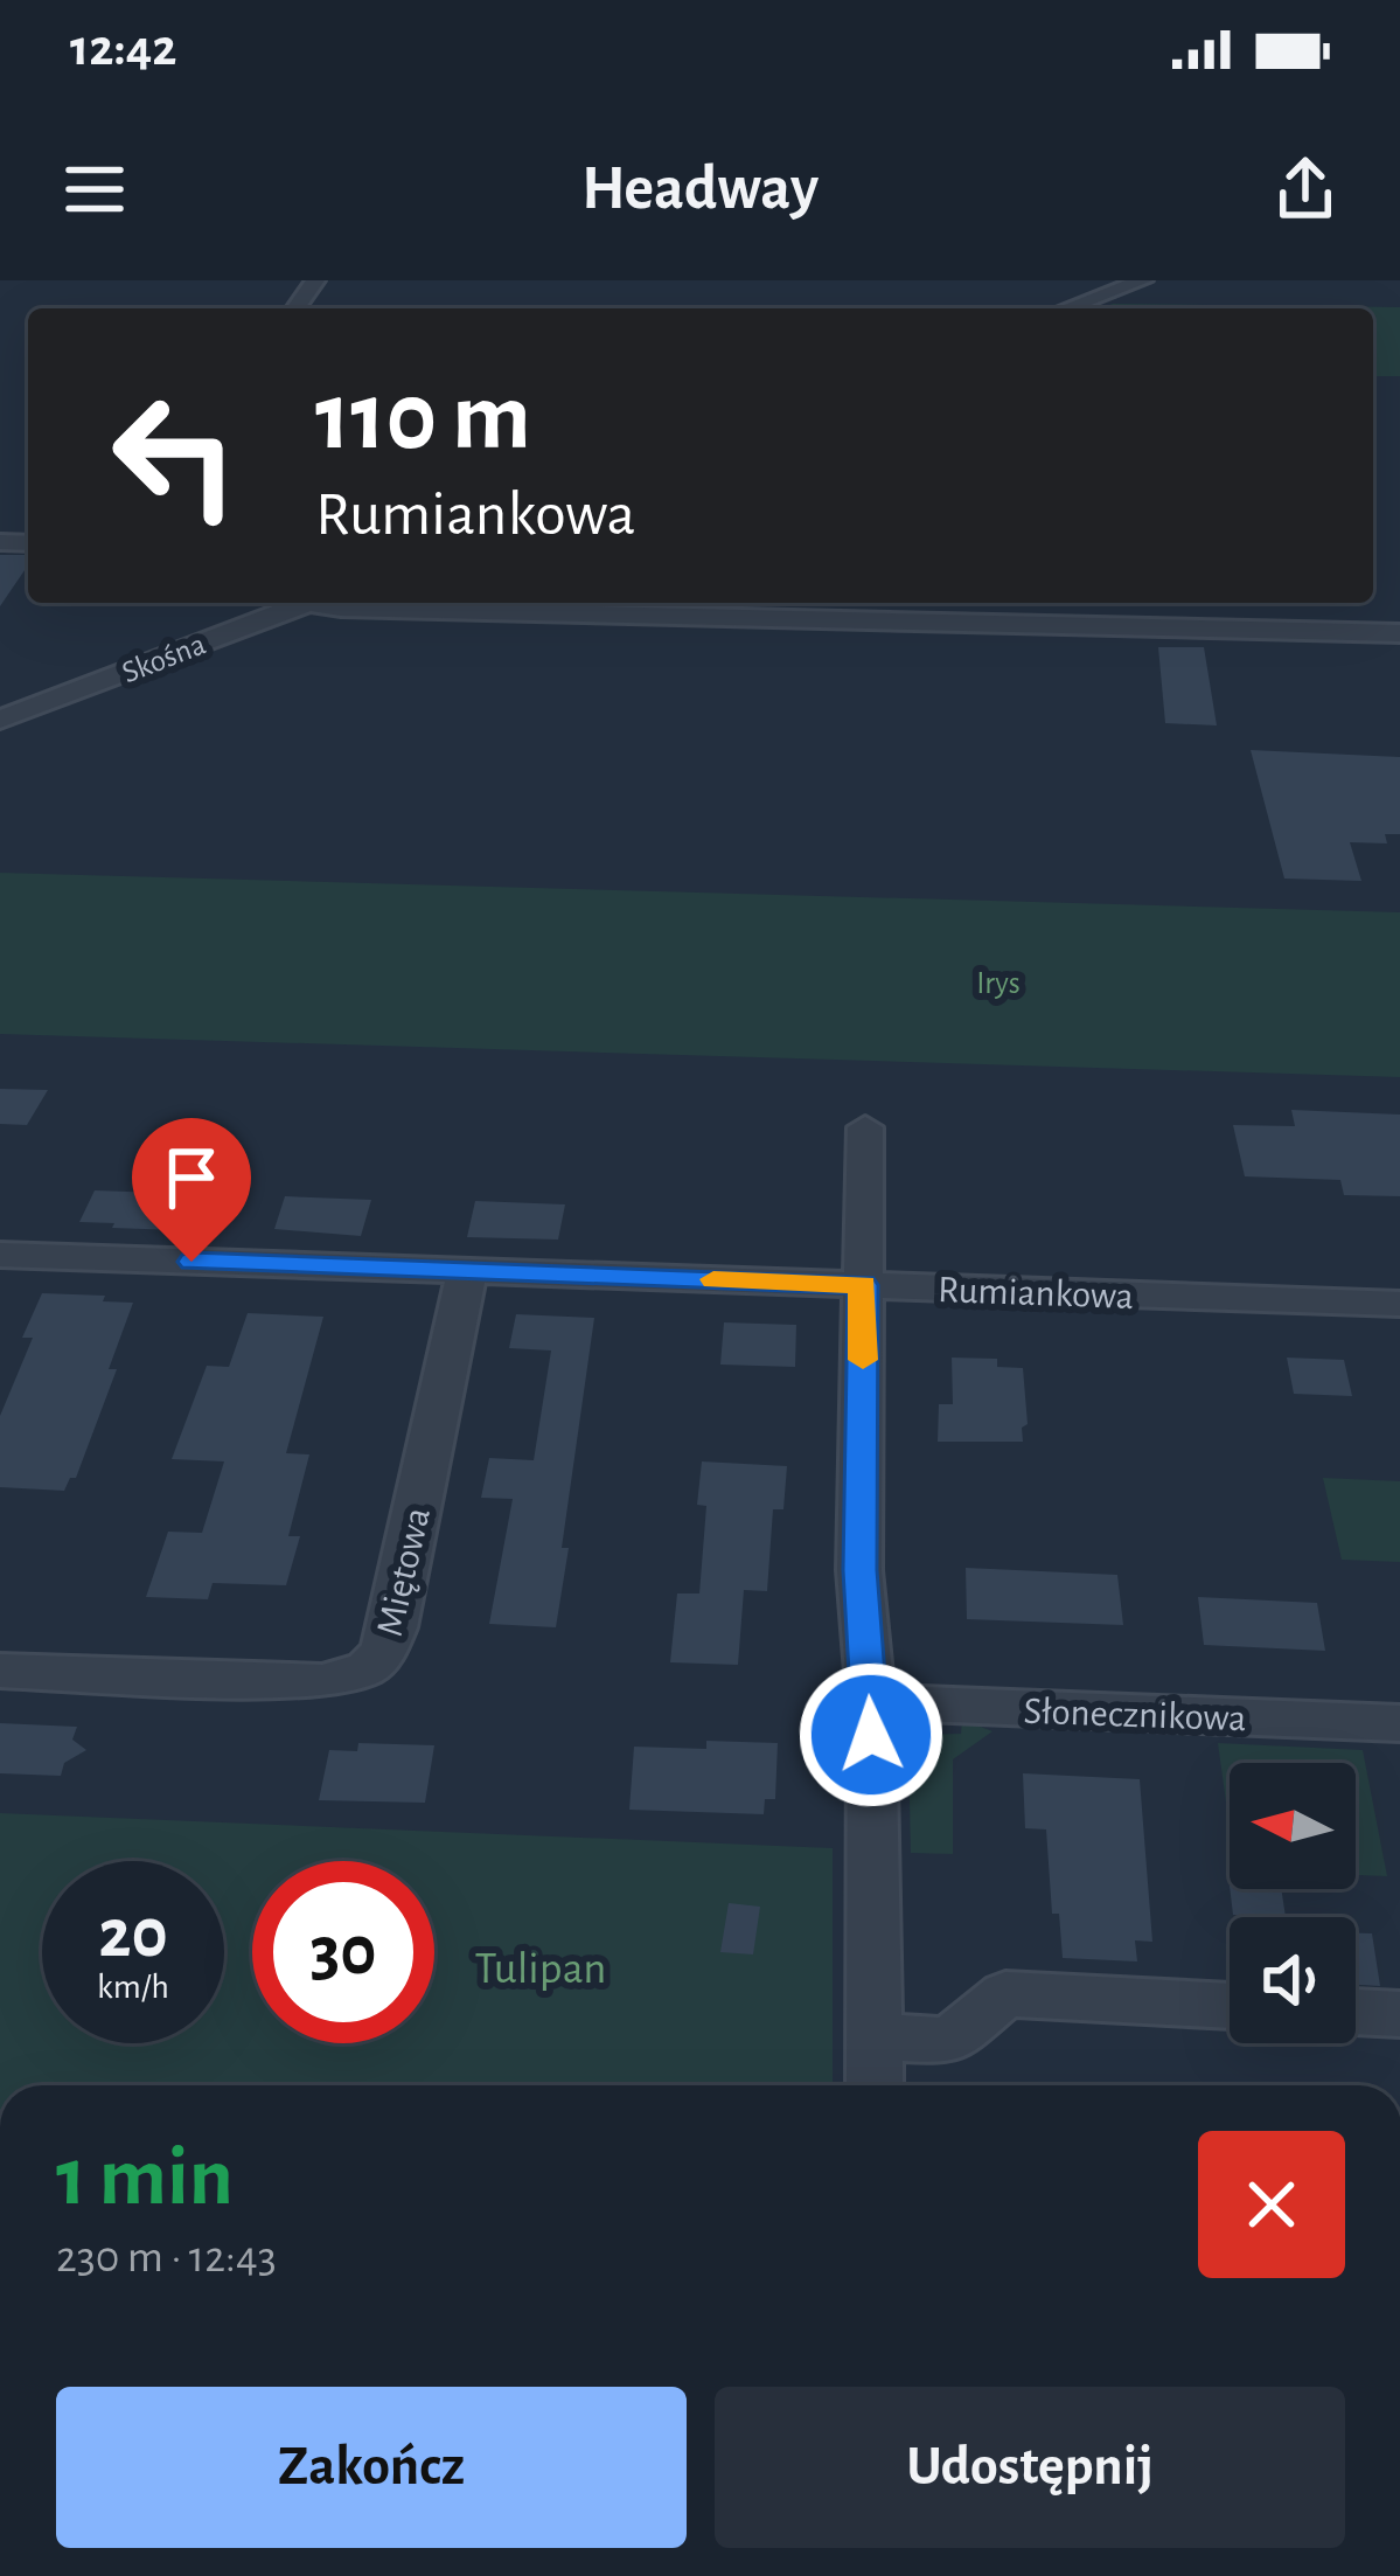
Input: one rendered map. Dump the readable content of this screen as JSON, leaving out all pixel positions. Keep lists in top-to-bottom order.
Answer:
{
  "streets": {
    "street": [
      "Skośna",
      "Rumiankowa",
      "Miętowa",
      "Słonecznikowa"
    ]
  },
  "crossings": [
    ["Rumiankowa", "Miętowa"]
  ],
  "parks": ["Irys", "Tulipan"],
  "north": "left",
  "page": {
    "status": "12:42",
    "header": "Headway",
    "turn": ["110 m", "Rumiankowa"],
    "speed": "20 km/h",
    "limit": "30",
    "heading": ["1 min", "230 m · 12:43"],
    "buttons": ["Zakończ", "Udostępnij"]
  }
}
